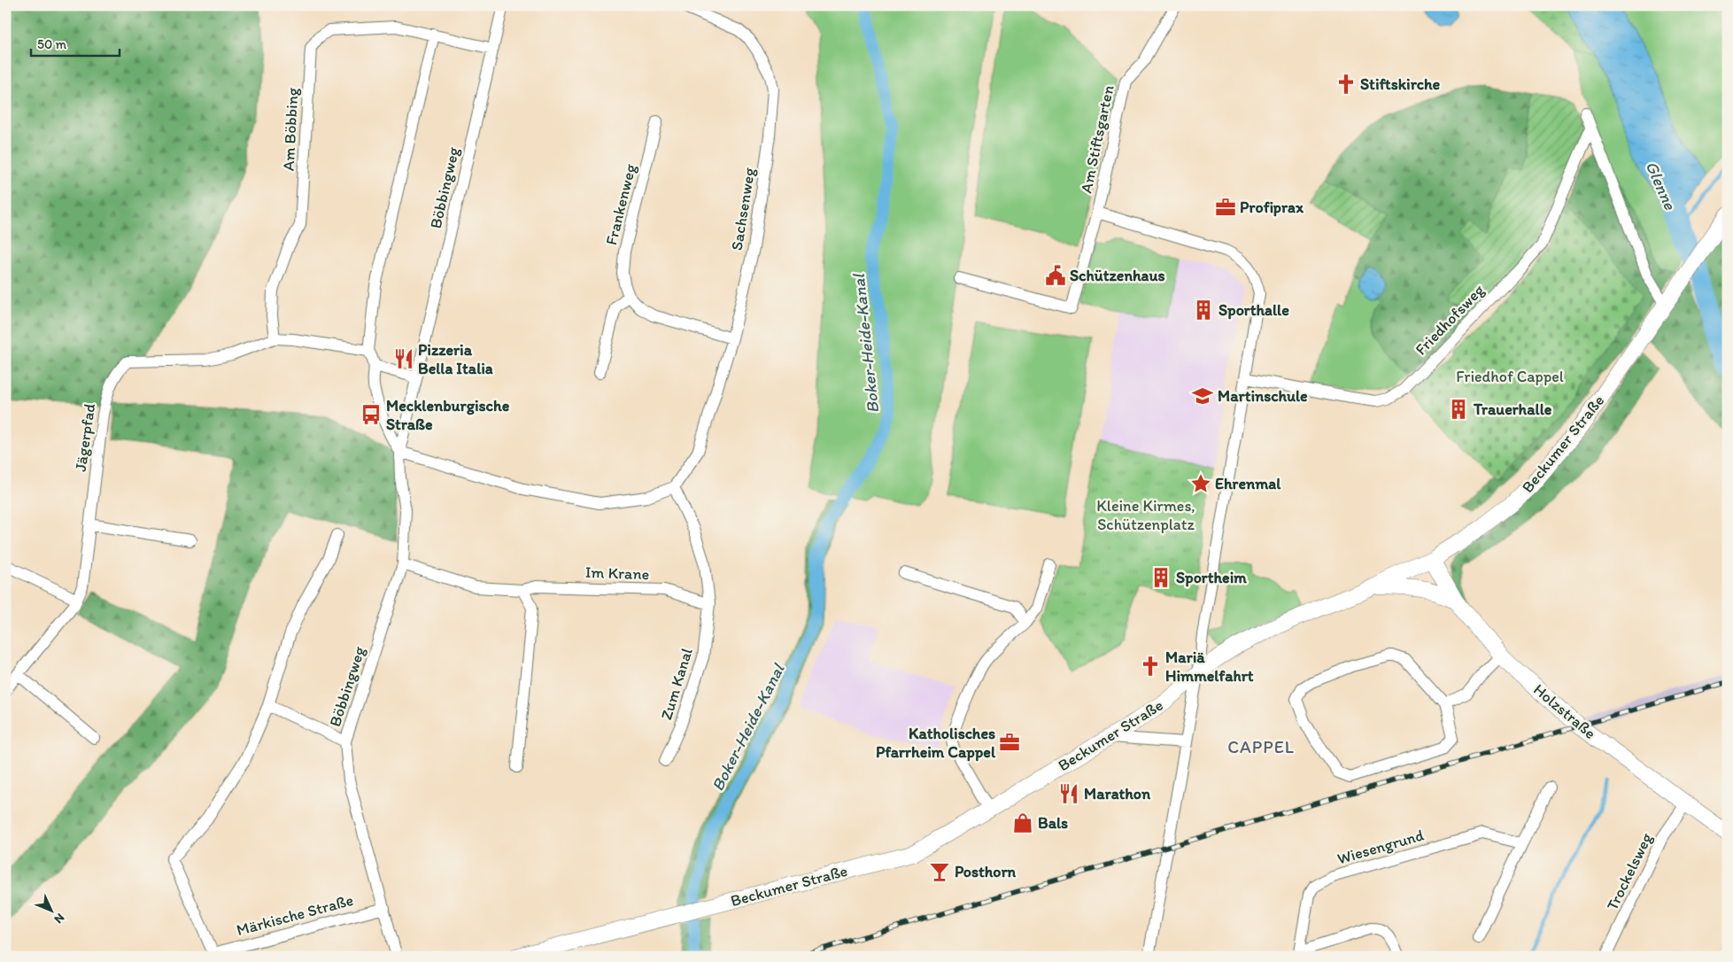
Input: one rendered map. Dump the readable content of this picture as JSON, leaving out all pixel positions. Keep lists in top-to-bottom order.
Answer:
{
  "streets": {
    "main road": ["Beckumer Straße", "Holzstraße"],
    "street": [
      "Am Böbbing",
      "Am Stiftsgarten",
      "Böbbingweg",
      "Frankenweg",
      "Sachsenweg",
      "Friedhofsweg",
      "Jägerpfad",
      "Im Krane",
      "Zum Kanal",
      "Wiesengrund",
      "Trockelsweg",
      "Märkische Straße"
    ]
  },
  "crossings": [
    ["Am Böbbing", "Böbbingweg"],
    ["Am Böbbing", "Jägerpfad"],
    ["Böbbingweg", "Im Krane"],
    ["Böbbingweg", "Märkische Straße"],
    ["Sachsenweg", "Zum Kanal"],
    ["Beckumer Straße", "Holzstraße"],
    ["Im Krane", "Zum Kanal"],
    ["Holzstraße", "Trockelsweg"]
  ],
  "districts": ["CAPPEL"],
  "water": ["Glenne", "Boker-Heide-Kanal"],
  "parks": ["Friedhof Cappel", "Kleine Kirmes, Schützenplatz"],
  "places": {
    "church": ["Stiftskirche", "Mariä Himmelfahrt"],
    "office": ["Profiprax", "Katholisches Pfarrheim Cappel"],
    "public building": ["Schützenhaus"],
    "building": ["Sporthalle", "Trauerhalle", "Sportheim"],
    "restaurant": ["Pizzeria Bella Italia", "Marathon"],
    "school or university": ["Martinschule"],
    "bus stop": ["Mecklenburgische Straße"],
    "place": ["Ehrenmal"],
    "shop": ["Bals"],
    "bar": ["Posthorn"]
  },
  "scale_bar": "50 m",
  "north": "bottom right"
}
